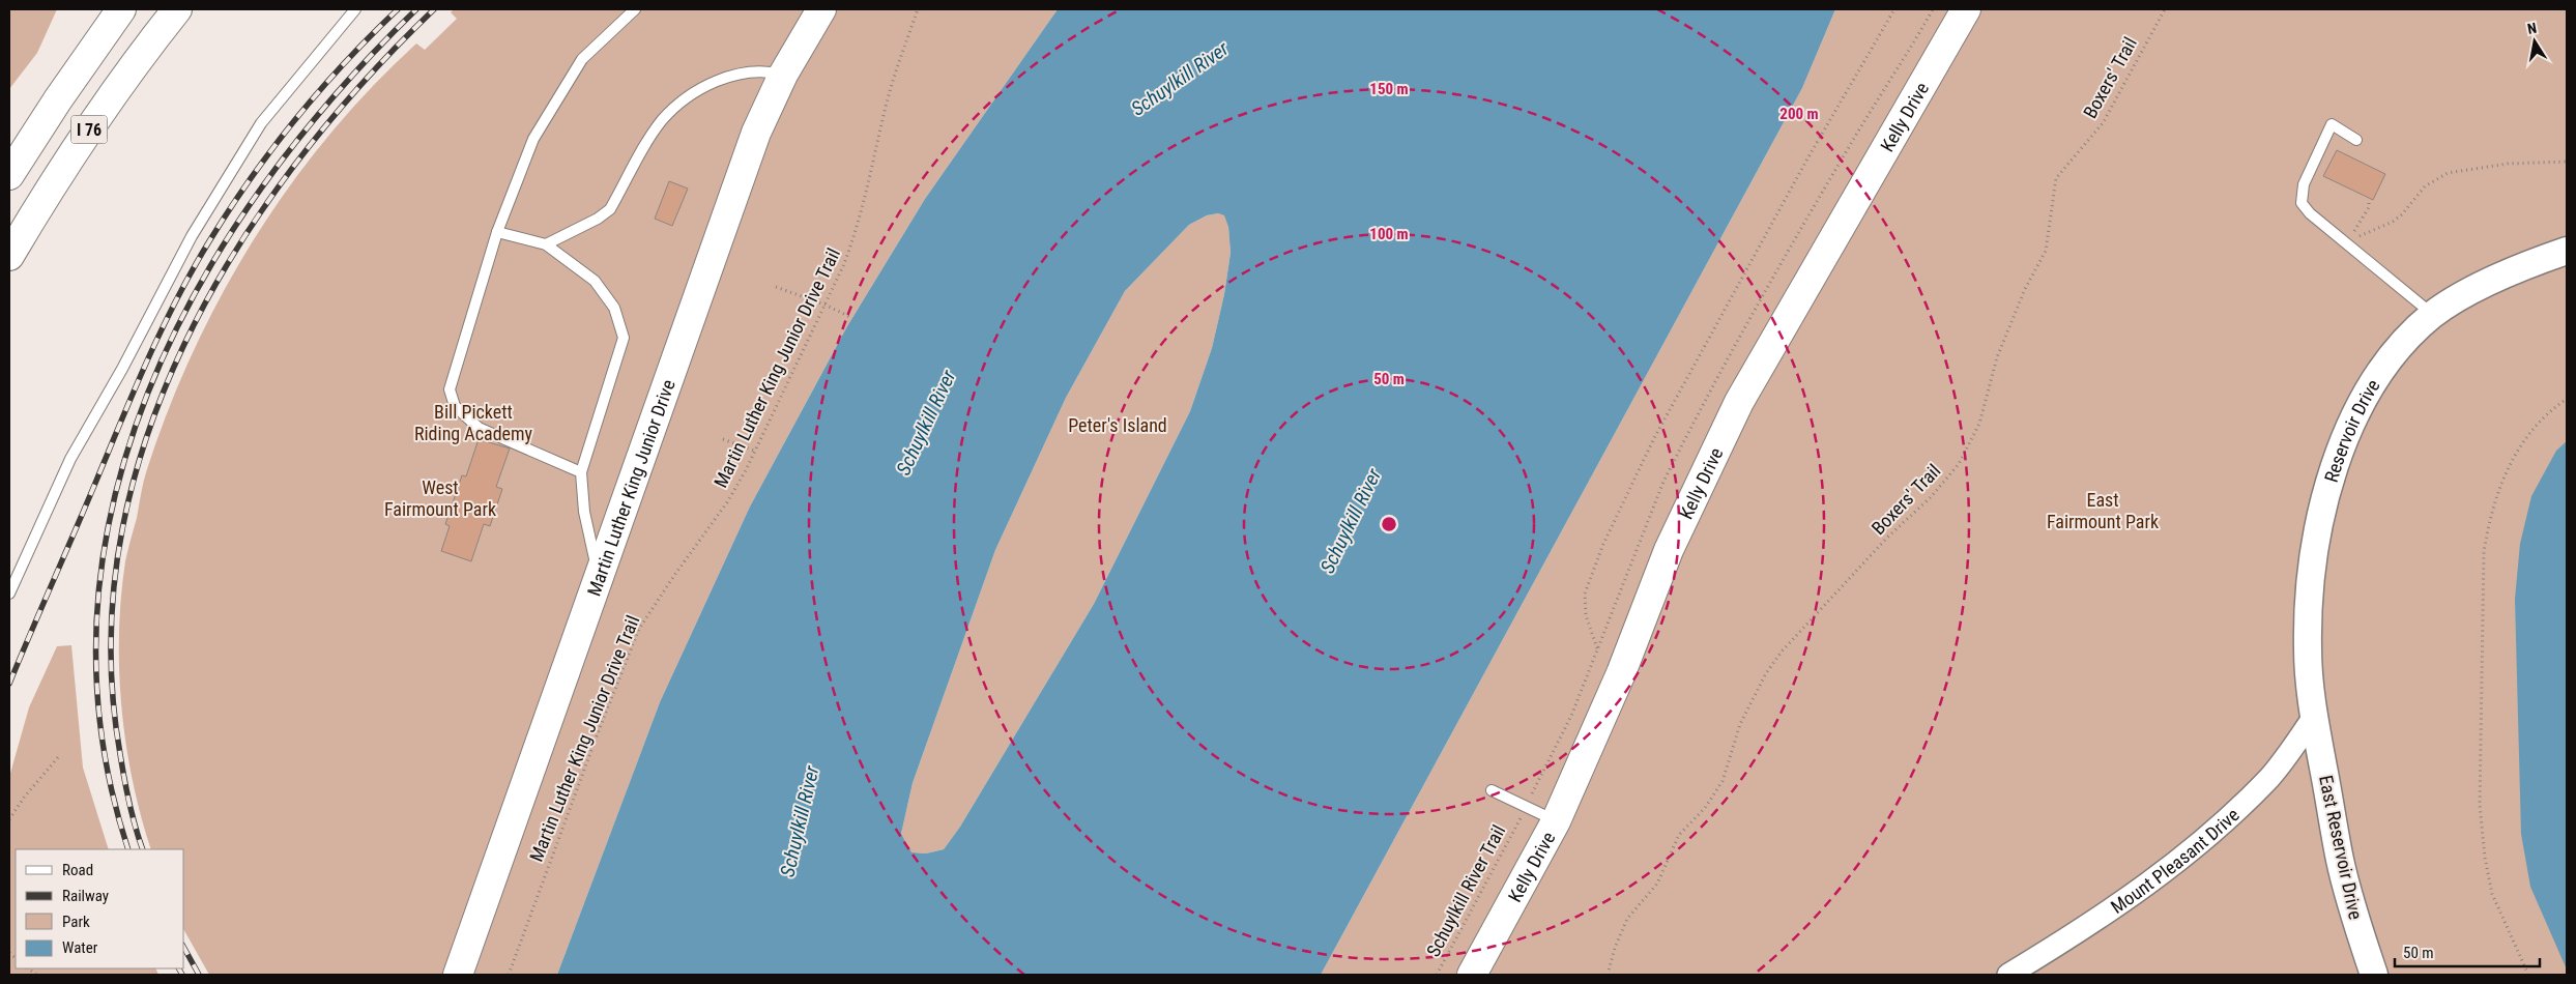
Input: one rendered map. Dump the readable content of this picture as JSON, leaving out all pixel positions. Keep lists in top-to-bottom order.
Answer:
{
  "streets": {
    "main road": ["Kelly Drive", "I 76", "Martin Luther King Junior Drive"],
    "street": ["Reservoir Drive", "East Reservoir Drive", "Mount Pleasant Drive"],
    "path": ["Boxers' Trail", "Martin Luther King Junior Drive Trail", "Schuylkill River Trail"]
  },
  "crossings": [
    ["Reservoir Drive", "East Reservoir Drive"],
    ["Reservoir Drive", "Mount Pleasant Drive"],
    ["East Reservoir Drive", "Mount Pleasant Drive"]
  ],
  "water": ["Schuylkill River"],
  "parks": [
    "Bill Pickett Riding Academy",
    "Peter's Island",
    "West Fairmount Park",
    "East Fairmount Park"
  ],
  "legend": [
    "Road",
    "Railway",
    "Park",
    "Water"
  ],
  "scale_bar": "50 m",
  "north": "top",
  "rings": [
    "150 m",
    "200 m",
    "100 m",
    "50 m"
  ]
}
